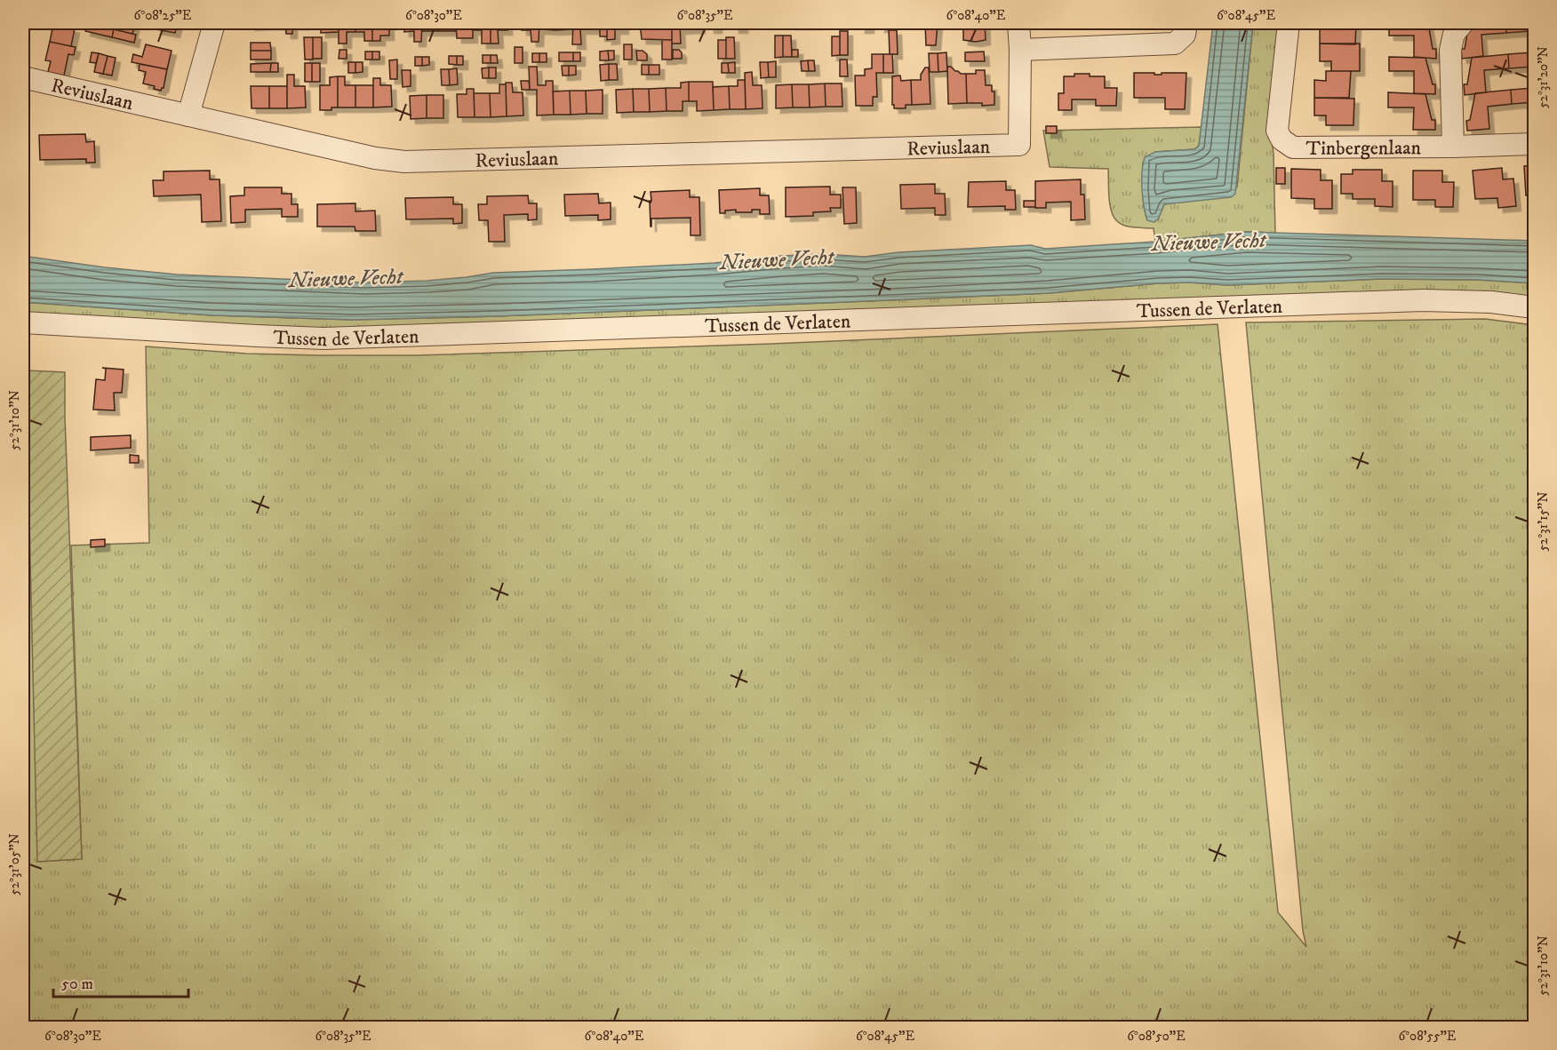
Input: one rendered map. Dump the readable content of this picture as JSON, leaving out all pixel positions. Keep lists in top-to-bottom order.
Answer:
{
  "streets": {
    "street": ["Reviuslaan", "Tinbergenlaan", "Tussen de Verlaten"]
  },
  "water": ["Nieuwe Vecht"],
  "scale_bar": "50 m",
  "coordinates": [
    "6°08'25\"E",
    "6°08'30\"E",
    "6°08'35\"E",
    "6°08'40\"E",
    "6°08'45\"E",
    "52°31'20\"N",
    "52°31'10\"N",
    "52°31'15\"N",
    "52°31'05\"N",
    "6°08'50\"E",
    "6°08'55\"E"
  ]
}
